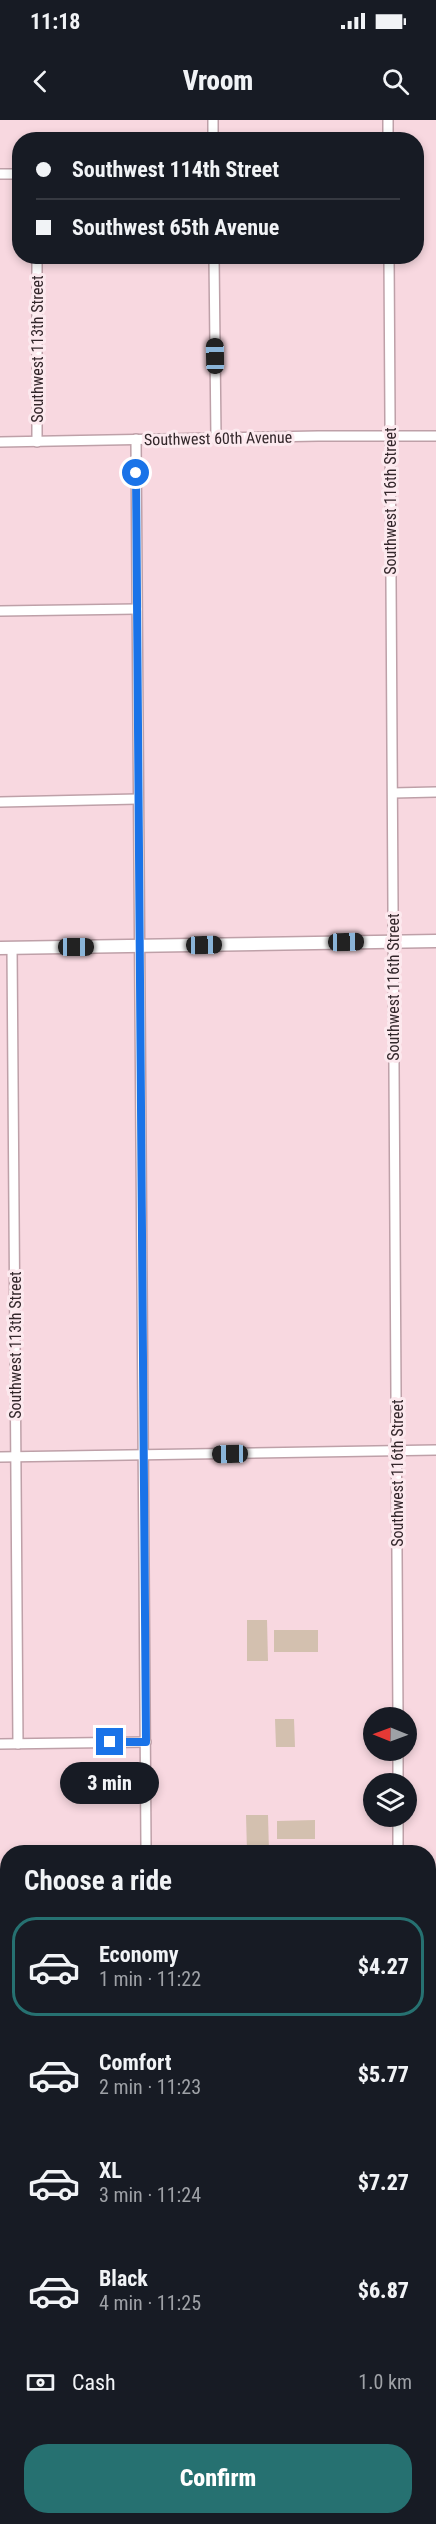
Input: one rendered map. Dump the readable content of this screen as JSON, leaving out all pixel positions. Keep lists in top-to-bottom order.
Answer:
{
  "streets": {
    "street": ["Southwest 113th Street", "Southwest 60th Avenue", "Southwest 116th Street"]
  },
  "crossings": [
    ["Southwest 113th Street", "Southwest 60th Avenue"],
    ["Southwest 60th Avenue", "Southwest 116th Street"]
  ],
  "north": "left",
  "page": {
    "status": "11:18",
    "header": "Vroom",
    "banner": ["Southwest 114th Street", "Southwest 65th Avenue"],
    "bubble": "3 min",
    "heading": "Choose a ride",
    "list": [
      {
        "name": "Economy",
        "note": "1 min · 11:22",
        "value": "$4.27"
      },
      {
        "name": "Comfort",
        "note": "2 min · 11:23",
        "value": "$5.77"
      },
      {
        "name": "XL",
        "note": "3 min · 11:24",
        "value": "$7.27"
      },
      {
        "name": "Black",
        "note": "4 min · 11:25",
        "value": "$6.87"
      }
    ],
    "pay": ["Cash", "1.0 km"],
    "buttons": "Confirm"
  }
}
